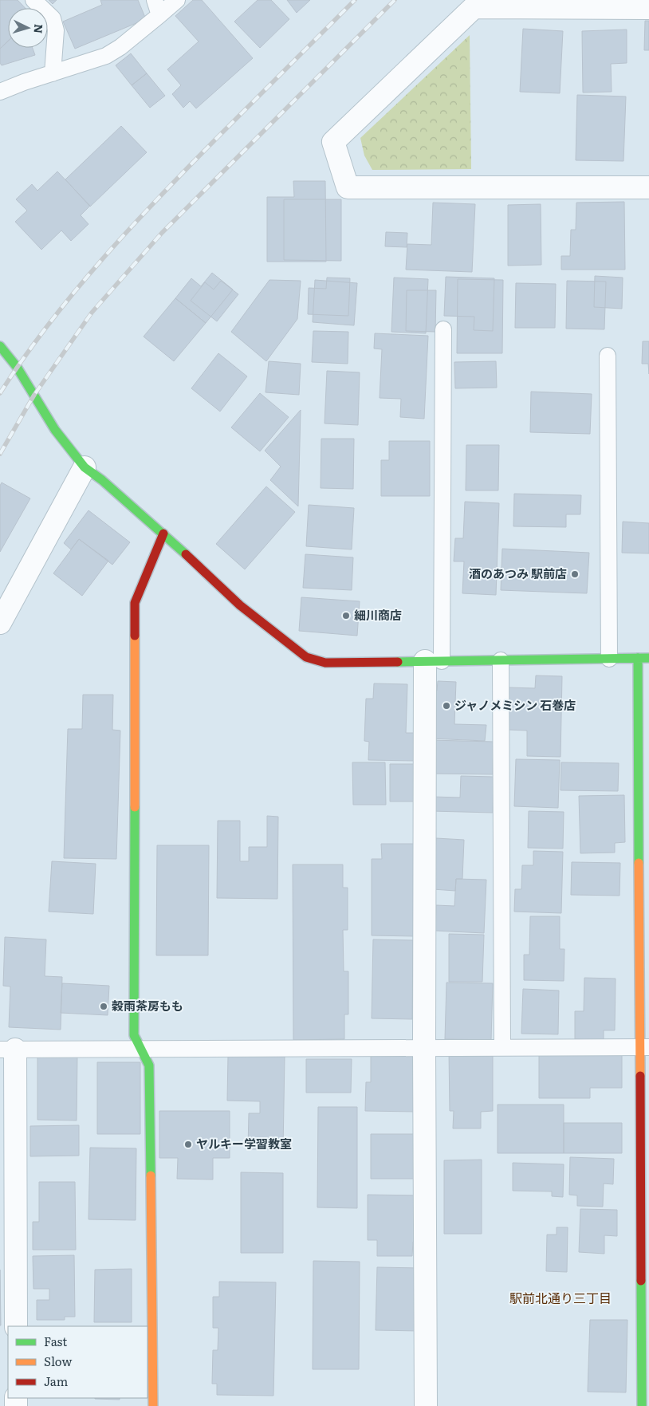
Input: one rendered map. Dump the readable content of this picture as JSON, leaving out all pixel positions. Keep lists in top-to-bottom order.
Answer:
{
  "districts": ["駅前北通り三丁目"],
  "places": [
    "酒のあつみ 駅前店",
    "細川商店",
    "ジャノメミシン 石巻店",
    "穀雨茶房もも",
    "ヤルキー学習教室"
  ],
  "legend": ["Fast", "Slow", "Jam"],
  "north": "right"
}
